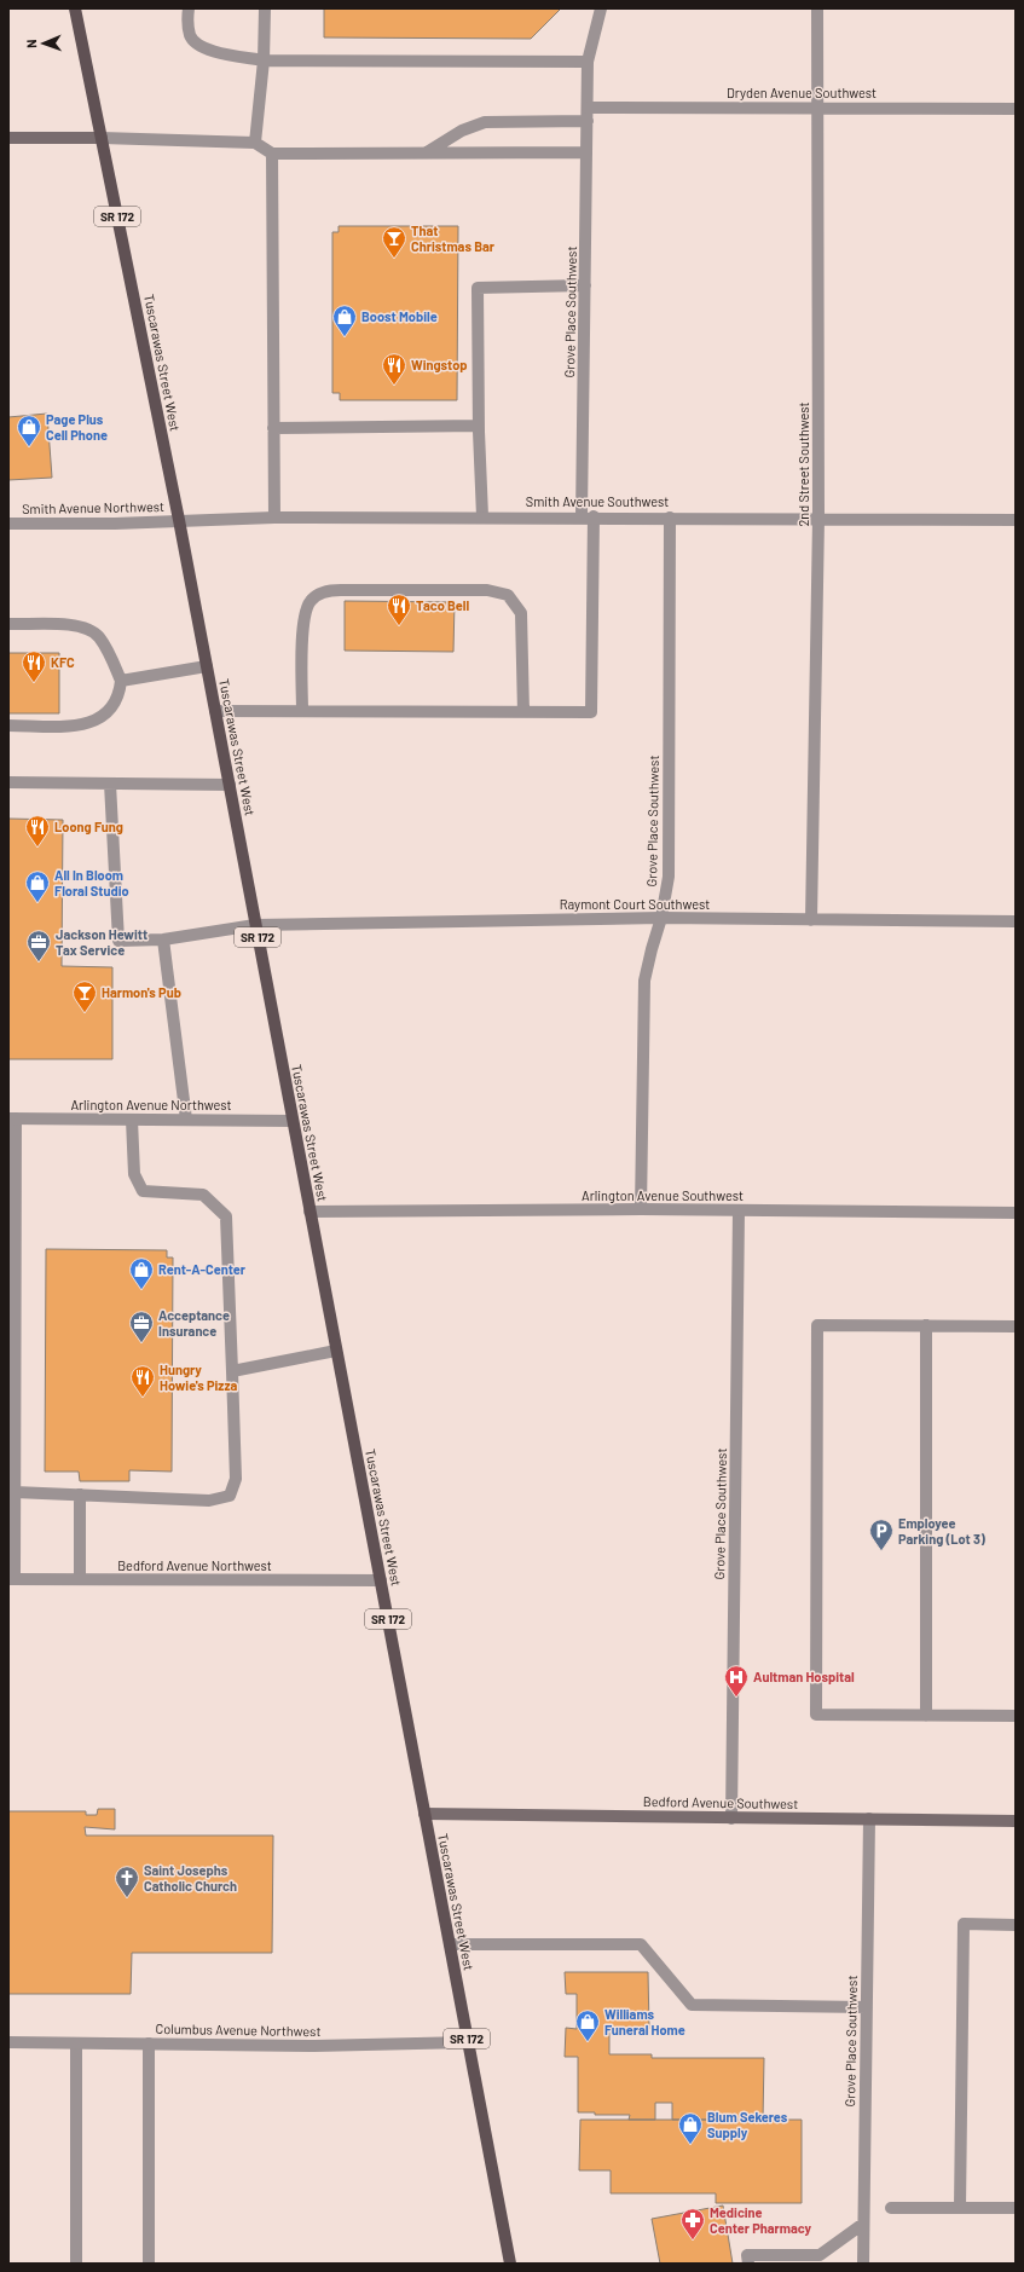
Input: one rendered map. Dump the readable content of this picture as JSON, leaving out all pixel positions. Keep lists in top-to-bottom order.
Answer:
{
  "streets": {
    "main road": ["SR 172", "Tuscarawas Street West"],
    "street": [
      "Dryden Avenue Southwest",
      "Grove Place Southwest",
      "2nd Street Southwest",
      "Smith Avenue Southwest",
      "Smith Avenue Northwest",
      "Raymont Court Southwest",
      "Arlington Avenue Northwest",
      "Arlington Avenue Southwest",
      "Bedford Avenue Northwest",
      "Bedford Avenue Southwest",
      "Columbus Avenue Northwest"
    ]
  },
  "crossings": [
    ["Dryden Avenue Southwest", "Grove Place Southwest"],
    ["Dryden Avenue Southwest", "2nd Street Southwest"],
    ["Grove Place Southwest", "Smith Avenue Southwest"],
    ["Grove Place Southwest", "Raymont Court Southwest"],
    ["Grove Place Southwest", "Arlington Avenue Southwest"],
    ["Grove Place Southwest", "Bedford Avenue Southwest"],
    ["Tuscarawas Street West", "Smith Avenue Southwest"],
    ["Tuscarawas Street West", "Smith Avenue Northwest"],
    ["Tuscarawas Street West", "Raymont Court Southwest"],
    ["Tuscarawas Street West", "Arlington Avenue Northwest"],
    ["Tuscarawas Street West", "Arlington Avenue Southwest"],
    ["Tuscarawas Street West", "Bedford Avenue Northwest"],
    ["Tuscarawas Street West", "Bedford Avenue Southwest"],
    ["Tuscarawas Street West", "Columbus Avenue Northwest"],
    ["2nd Street Southwest", "Smith Avenue Southwest"],
    ["2nd Street Southwest", "Raymont Court Southwest"],
    ["Smith Avenue Southwest", "Smith Avenue Northwest"]
  ],
  "places": {
    "bar": ["That Christmas Bar", "Harmon's Pub"],
    "shop": [
      "Boost Mobile",
      "Page Plus Cell Phone",
      "All In Bloom Floral Studio",
      "Rent-A-Center",
      "Williams Funeral Home",
      "Blum Sekeres Supply"
    ],
    "restaurant": [
      "Wingstop",
      "Taco Bell",
      "KFC",
      "Loong Fung",
      "Hungry Howie's Pizza"
    ],
    "office": ["Jackson Hewitt Tax Service", "Acceptance Insurance"],
    "parking": ["Employee Parking (Lot 3)"],
    "hospital": ["Aultman Hospital"],
    "church": ["Saint Josephs Catholic Church"],
    "pharmacy": ["Medicine Center Pharmacy"]
  },
  "north": "left"
}
